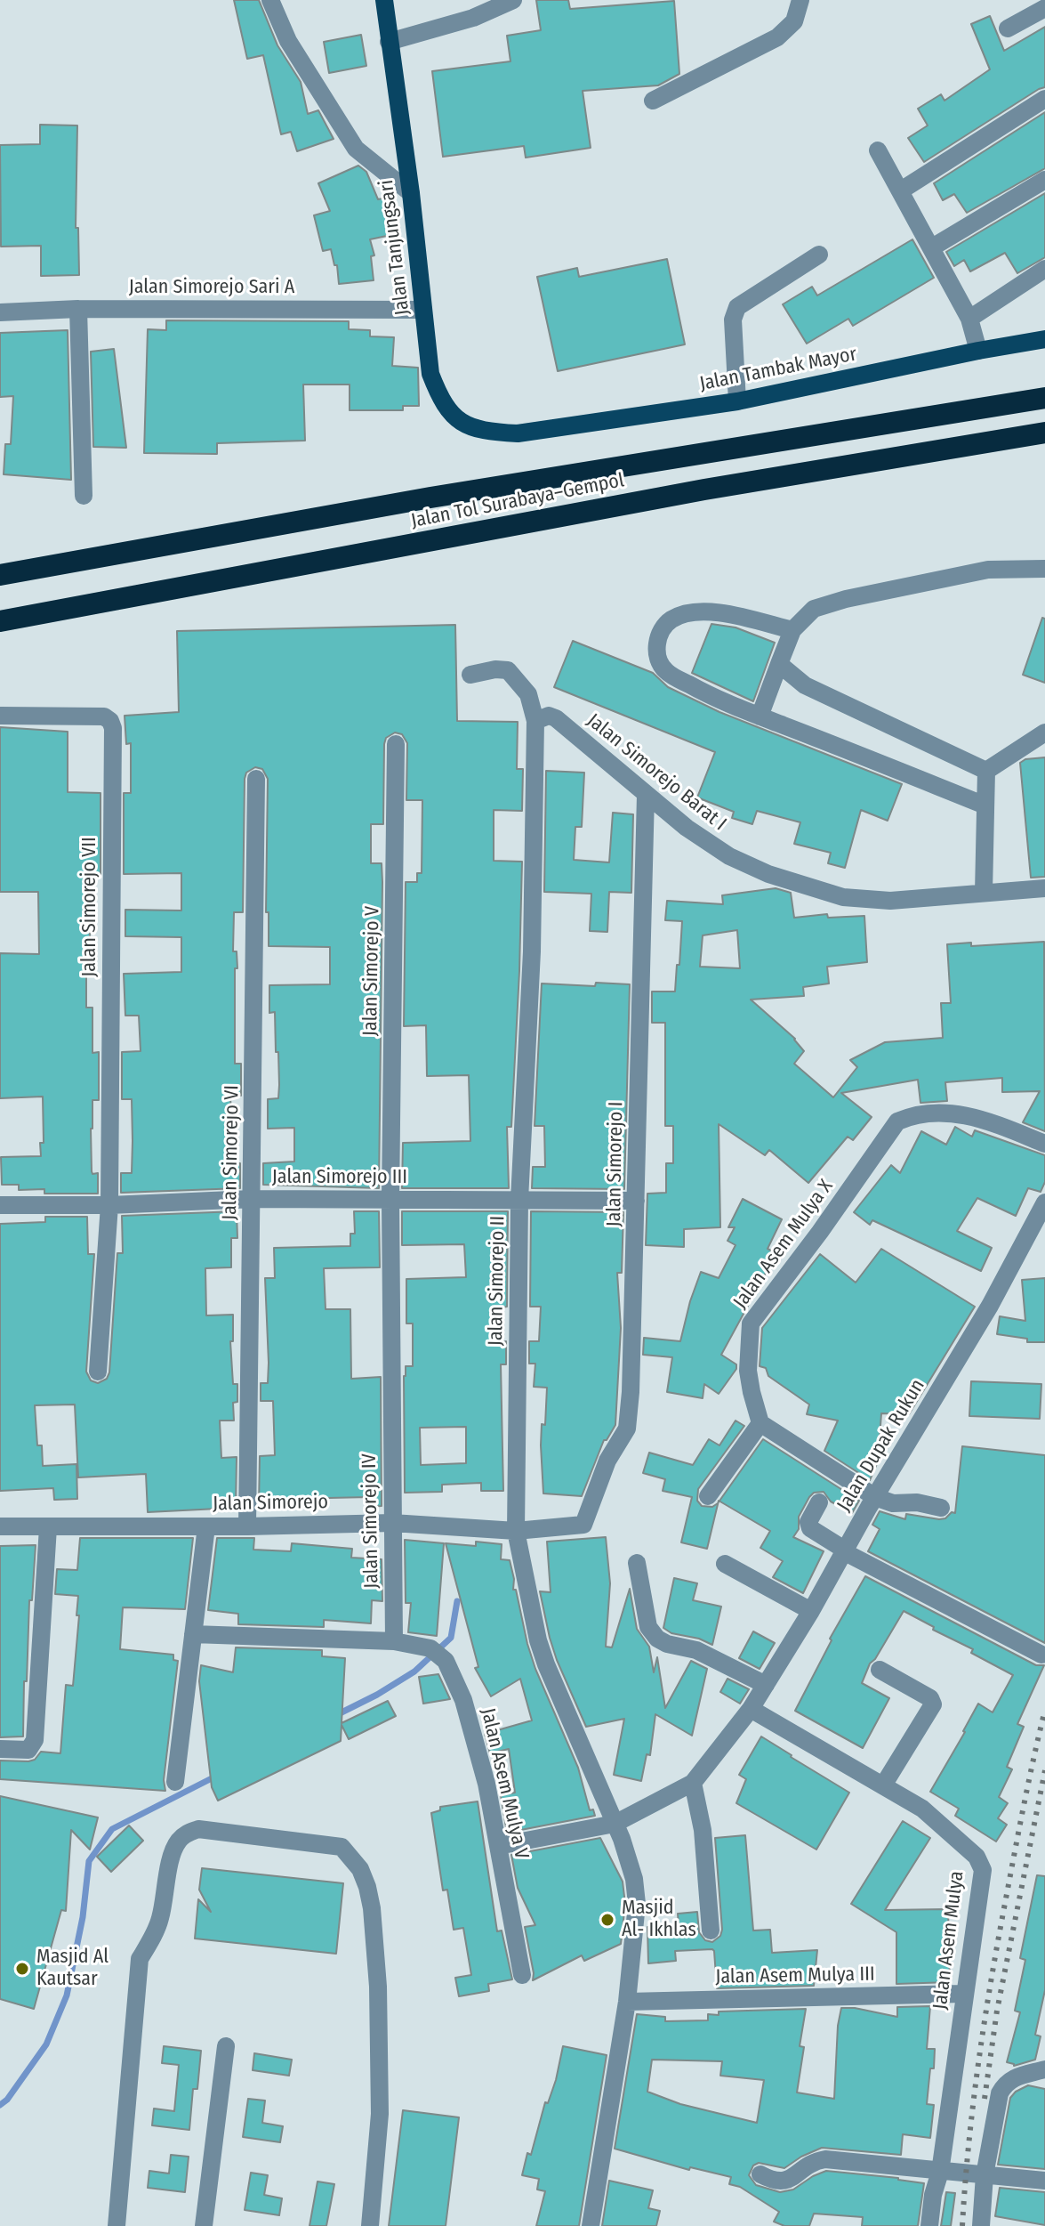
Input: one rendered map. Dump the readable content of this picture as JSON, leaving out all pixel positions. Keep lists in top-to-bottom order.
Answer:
{
  "streets": {
    "highway": ["Jalan Tol Surabaya–Gempol"],
    "main road": ["Jalan Tanjungsari", "Jalan Tambak Mayor"],
    "street": [
      "Jalan Simorejo Sari A",
      "Jalan Simorejo Barat I",
      "Jalan Simorejo VII",
      "Jalan Simorejo V",
      "Jalan Simorejo VI",
      "Jalan Simorejo I",
      "Jalan Simorejo III",
      "Jalan Asem Mulya X",
      "Jalan Simorejo II",
      "Jalan Dupak Rukun",
      "Jalan Simorejo",
      "Jalan Simorejo IV",
      "Jalan Asem Mulya V",
      "Jalan Asem Mulya",
      "Jalan Asem Mulya III"
    ]
  },
  "crossings": [
    ["Jalan Tanjungsari", "Jalan Simorejo Sari A"],
    ["Jalan Tanjungsari", "Jalan Tambak Mayor"],
    ["Jalan Simorejo Barat I", "Jalan Simorejo I"],
    ["Jalan Simorejo Barat I", "Jalan Simorejo II"],
    ["Jalan Simorejo VII", "Jalan Simorejo III"],
    ["Jalan Simorejo V", "Jalan Simorejo III"],
    ["Jalan Simorejo V", "Jalan Simorejo IV"],
    ["Jalan Simorejo VI", "Jalan Simorejo III"],
    ["Jalan Simorejo VI", "Jalan Simorejo"],
    ["Jalan Simorejo I", "Jalan Simorejo III"],
    ["Jalan Simorejo I", "Jalan Simorejo"],
    ["Jalan Simorejo III", "Jalan Simorejo II"],
    ["Jalan Simorejo III", "Jalan Simorejo IV"],
    ["Jalan Simorejo II", "Jalan Simorejo"],
    ["Jalan Simorejo II", "Jalan Asem Mulya III"],
    ["Jalan Dupak Rukun", "Jalan Asem Mulya"],
    ["Jalan Simorejo", "Jalan Simorejo IV"],
    ["Jalan Simorejo IV", "Jalan Asem Mulya V"],
    ["Jalan Asem Mulya", "Jalan Asem Mulya III"]
  ],
  "places": ["Masjid Al- Ikhlas", "Masjid Al Kautsar"]
}
